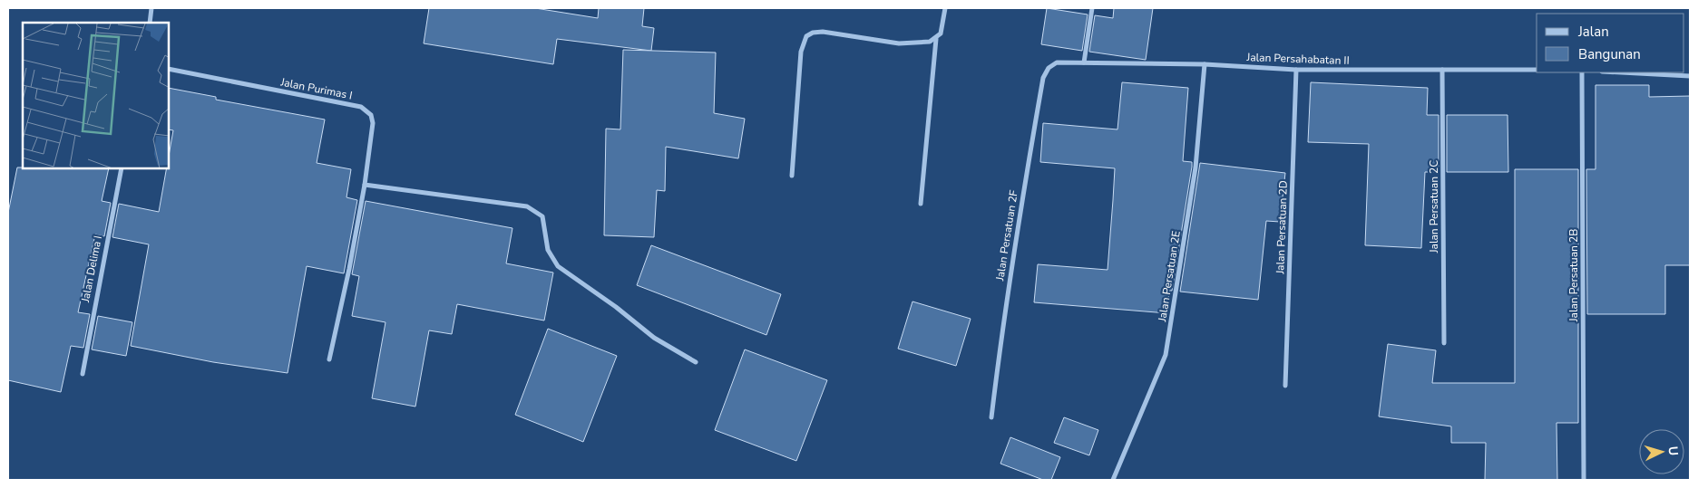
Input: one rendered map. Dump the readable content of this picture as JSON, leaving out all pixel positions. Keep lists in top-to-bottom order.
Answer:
{
  "streets": {
    "street": [
      "Jalan Persahabatan II",
      "Jalan Purimas I",
      "Jalan Persatuan 2C",
      "Jalan Persatuan 2D",
      "Jalan Persatuan 2F",
      "Jalan Delima I",
      "Jalan Persatuan 2B",
      "Jalan Persatuan 2E"
    ]
  },
  "crossings": [
    ["Jalan Persahabatan II", "Jalan Persatuan 2C"],
    ["Jalan Persahabatan II", "Jalan Persatuan 2D"],
    ["Jalan Persahabatan II", "Jalan Persatuan 2F"],
    ["Jalan Persahabatan II", "Jalan Persatuan 2E"]
  ],
  "legend": ["Jalan", "Bangunan"],
  "north": "right"
}
